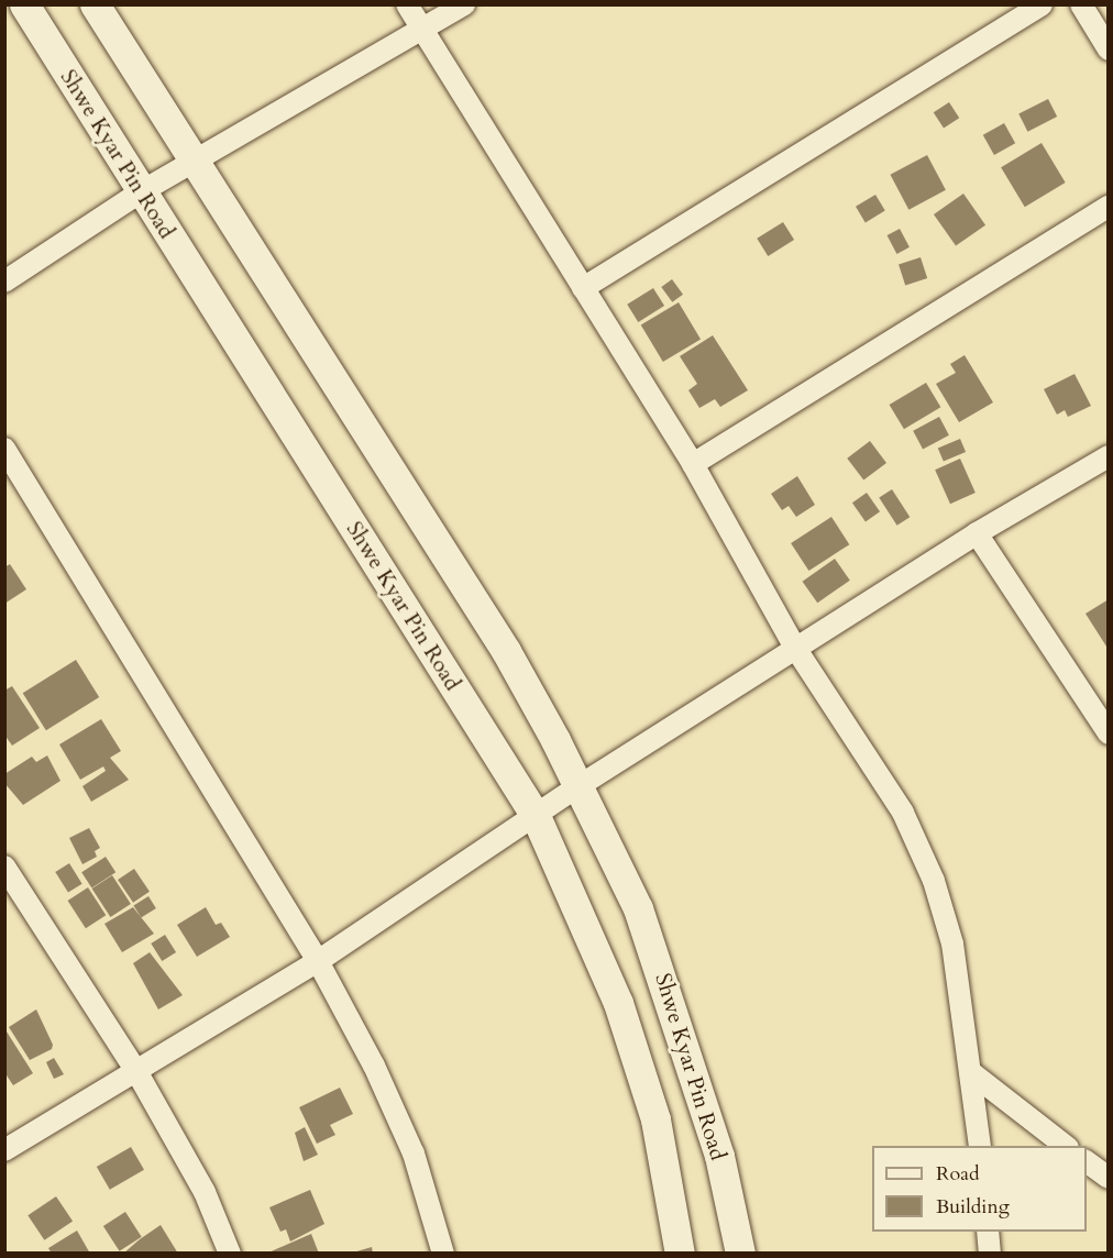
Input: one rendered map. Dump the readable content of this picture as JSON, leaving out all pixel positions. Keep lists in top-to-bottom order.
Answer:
{
  "streets": {
    "street": ["Shwe Kyar Pin Road"]
  },
  "legend": ["Road", "Building"]
}
